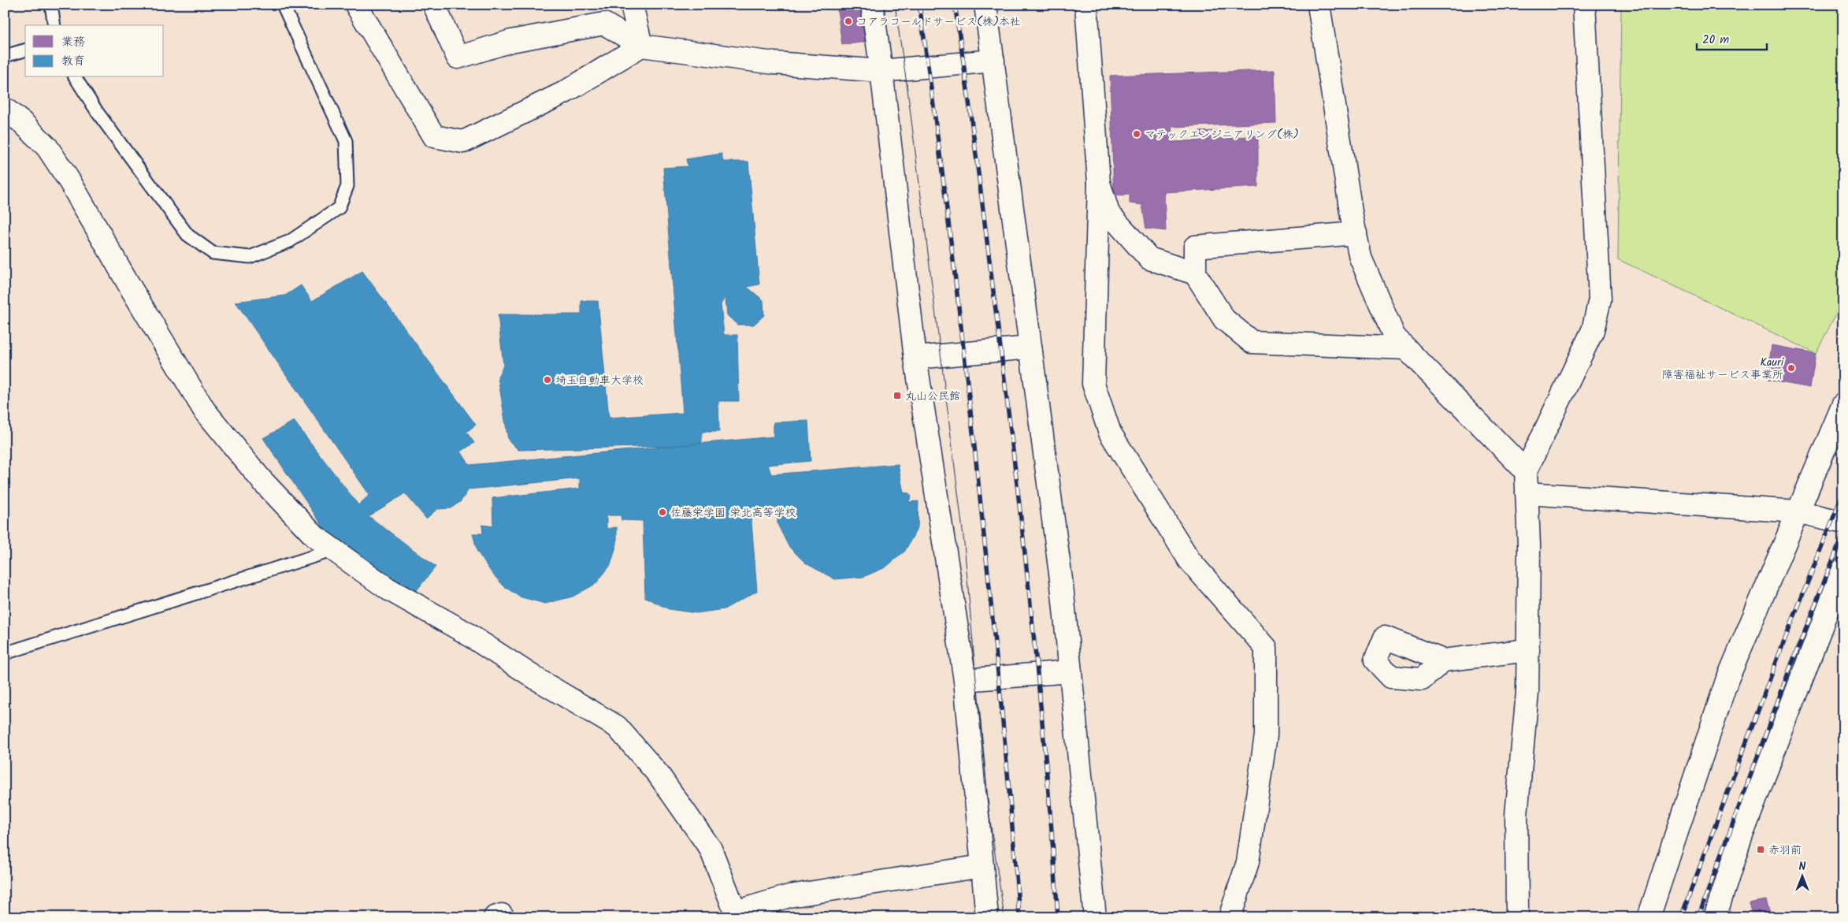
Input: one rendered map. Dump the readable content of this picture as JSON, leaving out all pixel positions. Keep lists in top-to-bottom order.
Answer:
{
  "places": {
    "other": [
      "コアラコールドサービス(株)本社",
      "マテックエンジニアリング(株)",
      "Kauri 障害福祉サービス事業所",
      "埼玉自動車大学校",
      "佐藤栄学園 栄北高等学校"
    ],
    "transit": ["丸山公民館", "赤羽前"]
  },
  "legend": ["業務", "教育"],
  "scale_bar": "20 m",
  "north": "top"
}
